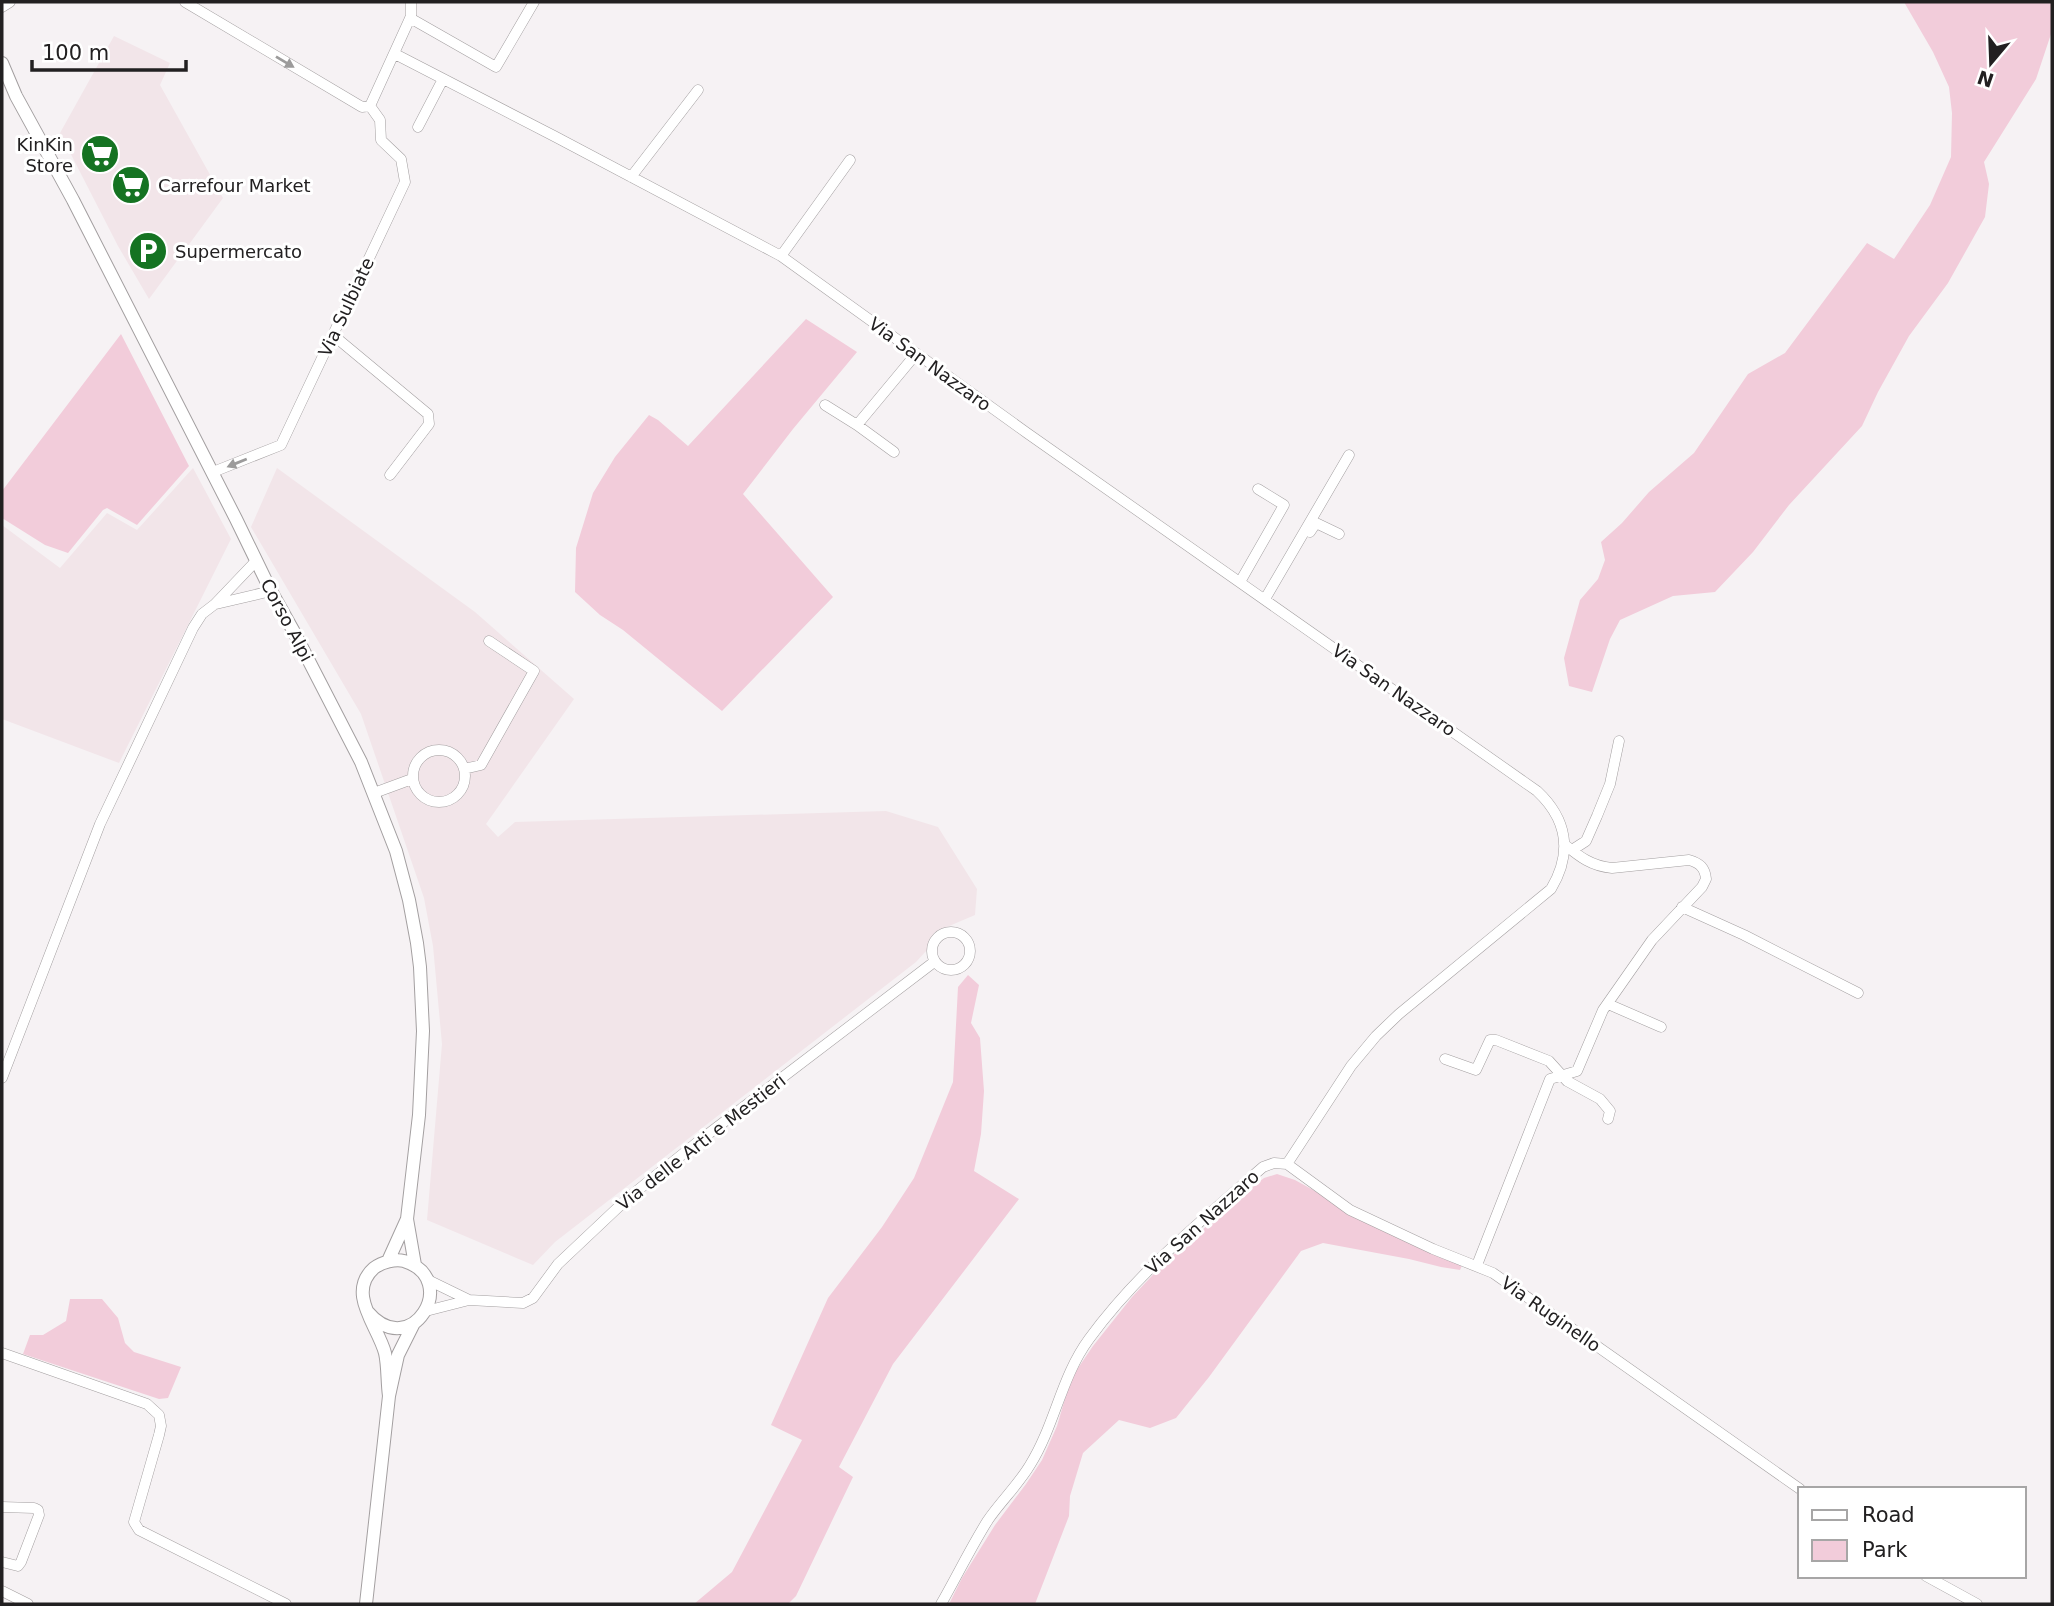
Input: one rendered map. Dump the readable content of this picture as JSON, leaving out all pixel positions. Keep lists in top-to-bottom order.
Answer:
{
  "streets": {
    "main road": ["Corso Alpi"],
    "street": [
      "Via Sulbiate",
      "Via San Nazzaro",
      "Via delle Arti e Mestieri",
      "Via Ruginello"
    ]
  },
  "crossings": [
    ["Via Sulbiate", "Corso Alpi"],
    ["Via San Nazzaro", "Via Ruginello"],
    ["Corso Alpi", "Via delle Arti e Mestieri"]
  ],
  "one_way": ["Via Sulbiate"],
  "places": {
    "supermarket": ["KinKin Store", "Carrefour Market"],
    "parking": ["Supermercato"]
  },
  "legend": ["Road", "Park"],
  "scale_bar": "100 m",
  "north": "bottom"
}
